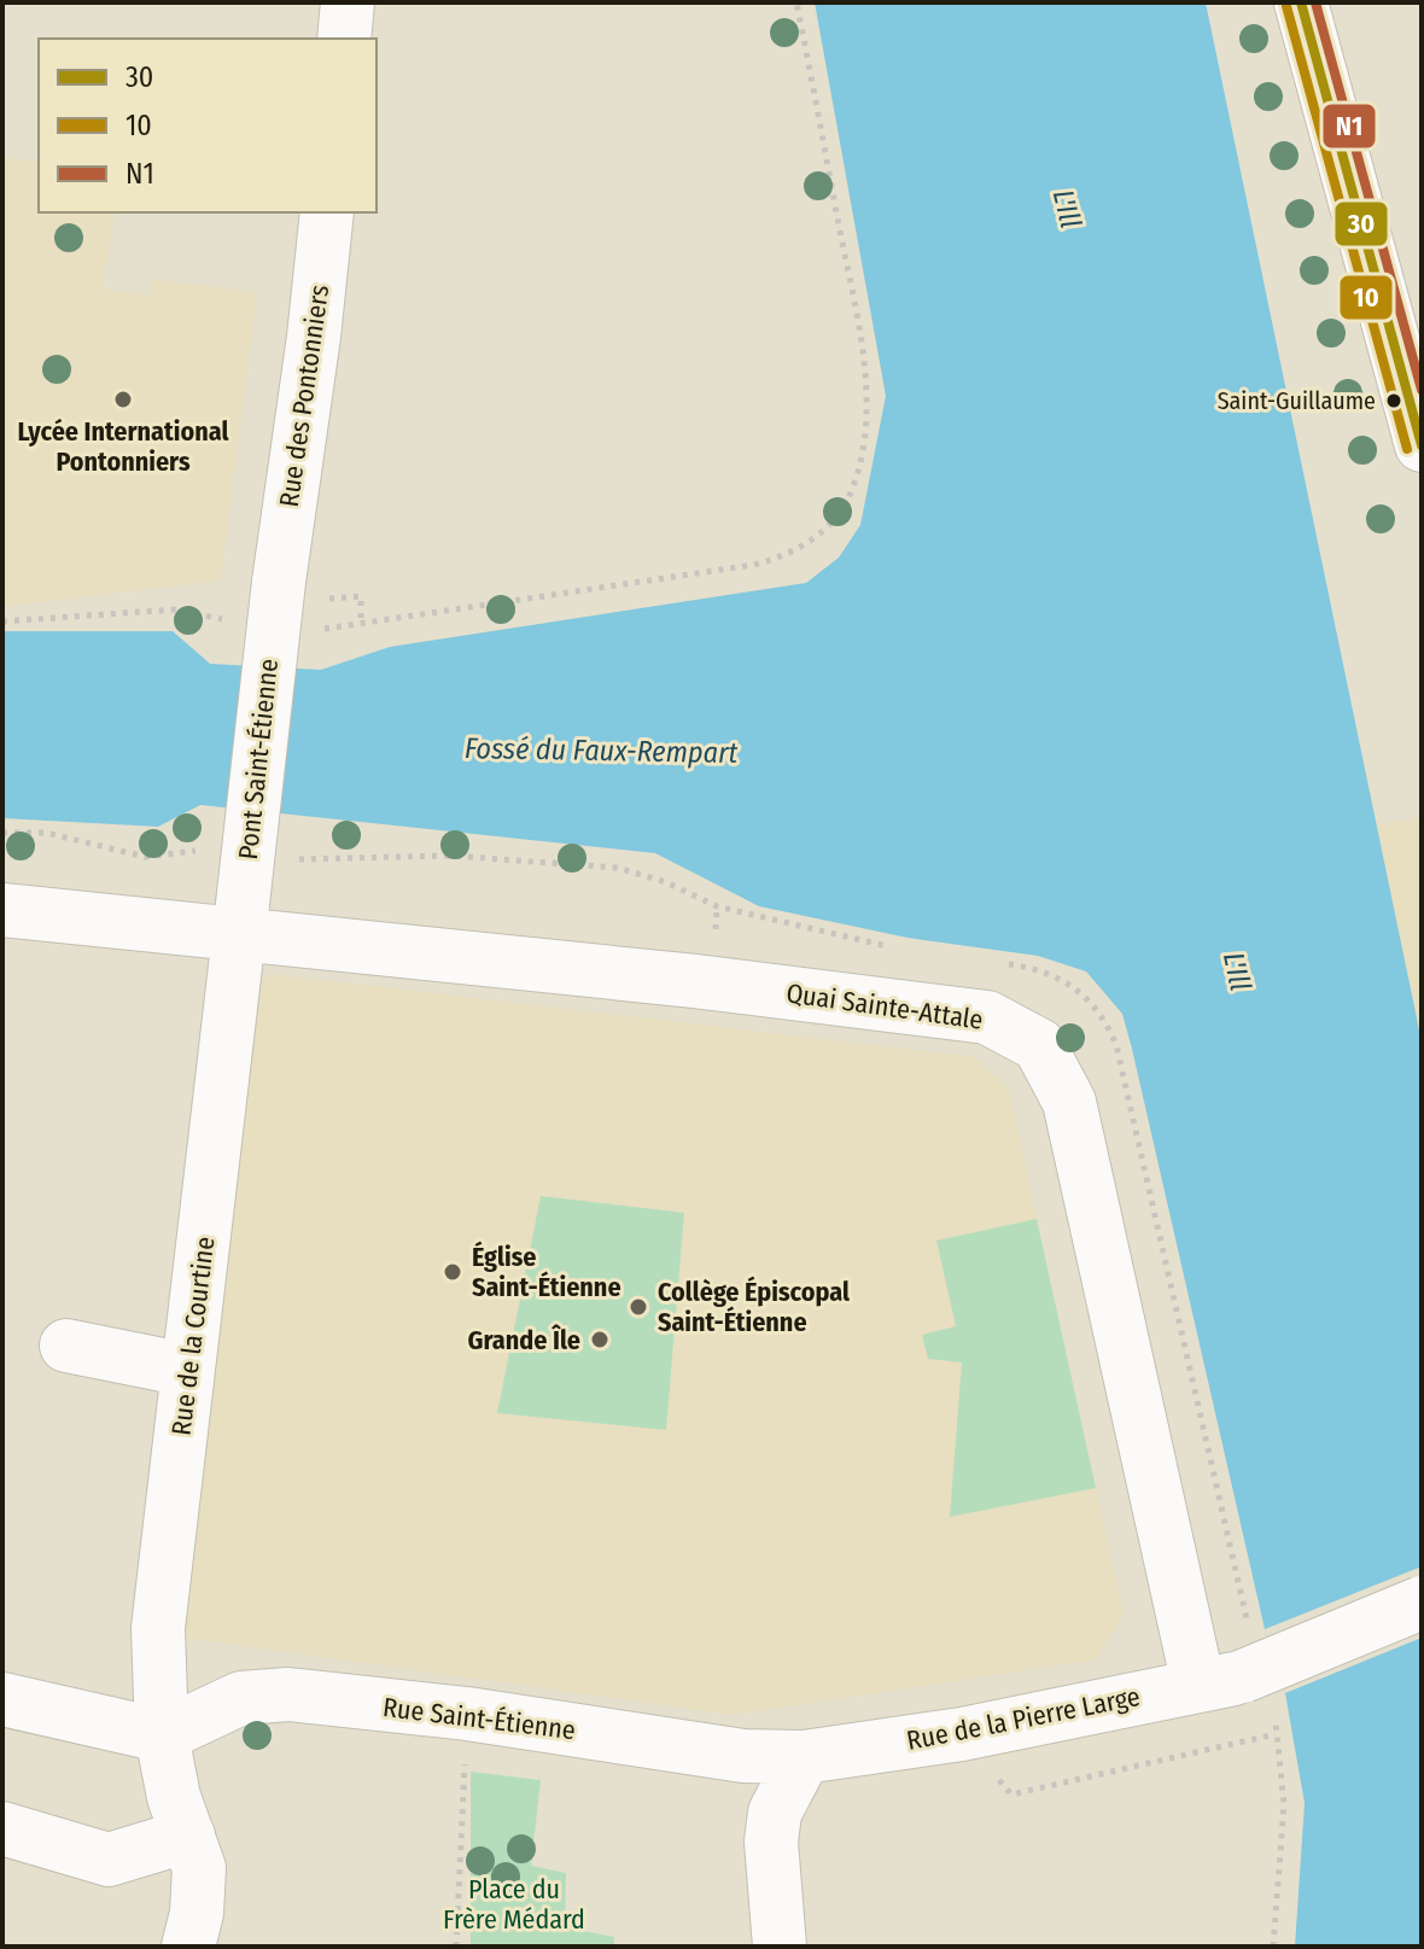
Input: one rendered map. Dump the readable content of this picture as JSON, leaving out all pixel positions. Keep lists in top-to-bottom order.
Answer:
{
  "streets": {
    "street": [
      "Rue des Pontonniers",
      "Pont Saint-Étienne",
      "Quai Sainte-Attale",
      "Rue de la Courtine",
      "Rue Saint-Étienne",
      "Rue de la Pierre Large"
    ]
  },
  "crossings": [
    ["Rue des Pontonniers", "Pont Saint-Étienne"],
    ["Pont Saint-Étienne", "Quai Sainte-Attale"],
    ["Pont Saint-Étienne", "Rue de la Courtine"],
    ["Quai Sainte-Attale", "Rue de la Courtine"],
    ["Quai Sainte-Attale", "Rue de la Pierre Large"],
    ["Rue de la Courtine", "Rue Saint-Étienne"],
    ["Rue Saint-Étienne", "Rue de la Pierre Large"]
  ],
  "water": ["L'Ill", "Fossé du Faux-Rempart"],
  "parks": ["Place du Frère Médard"],
  "places": [
    "Lycée International Pontonniers",
    "Saint-Guillaume",
    "Église Saint-Étienne",
    "Collège Épiscopal Saint-Étienne",
    "Grande Île"
  ],
  "lines": ["transit line 30", "transit line N1", "transit line 10"],
  "legend": ["30", "10", "N1"]
}
